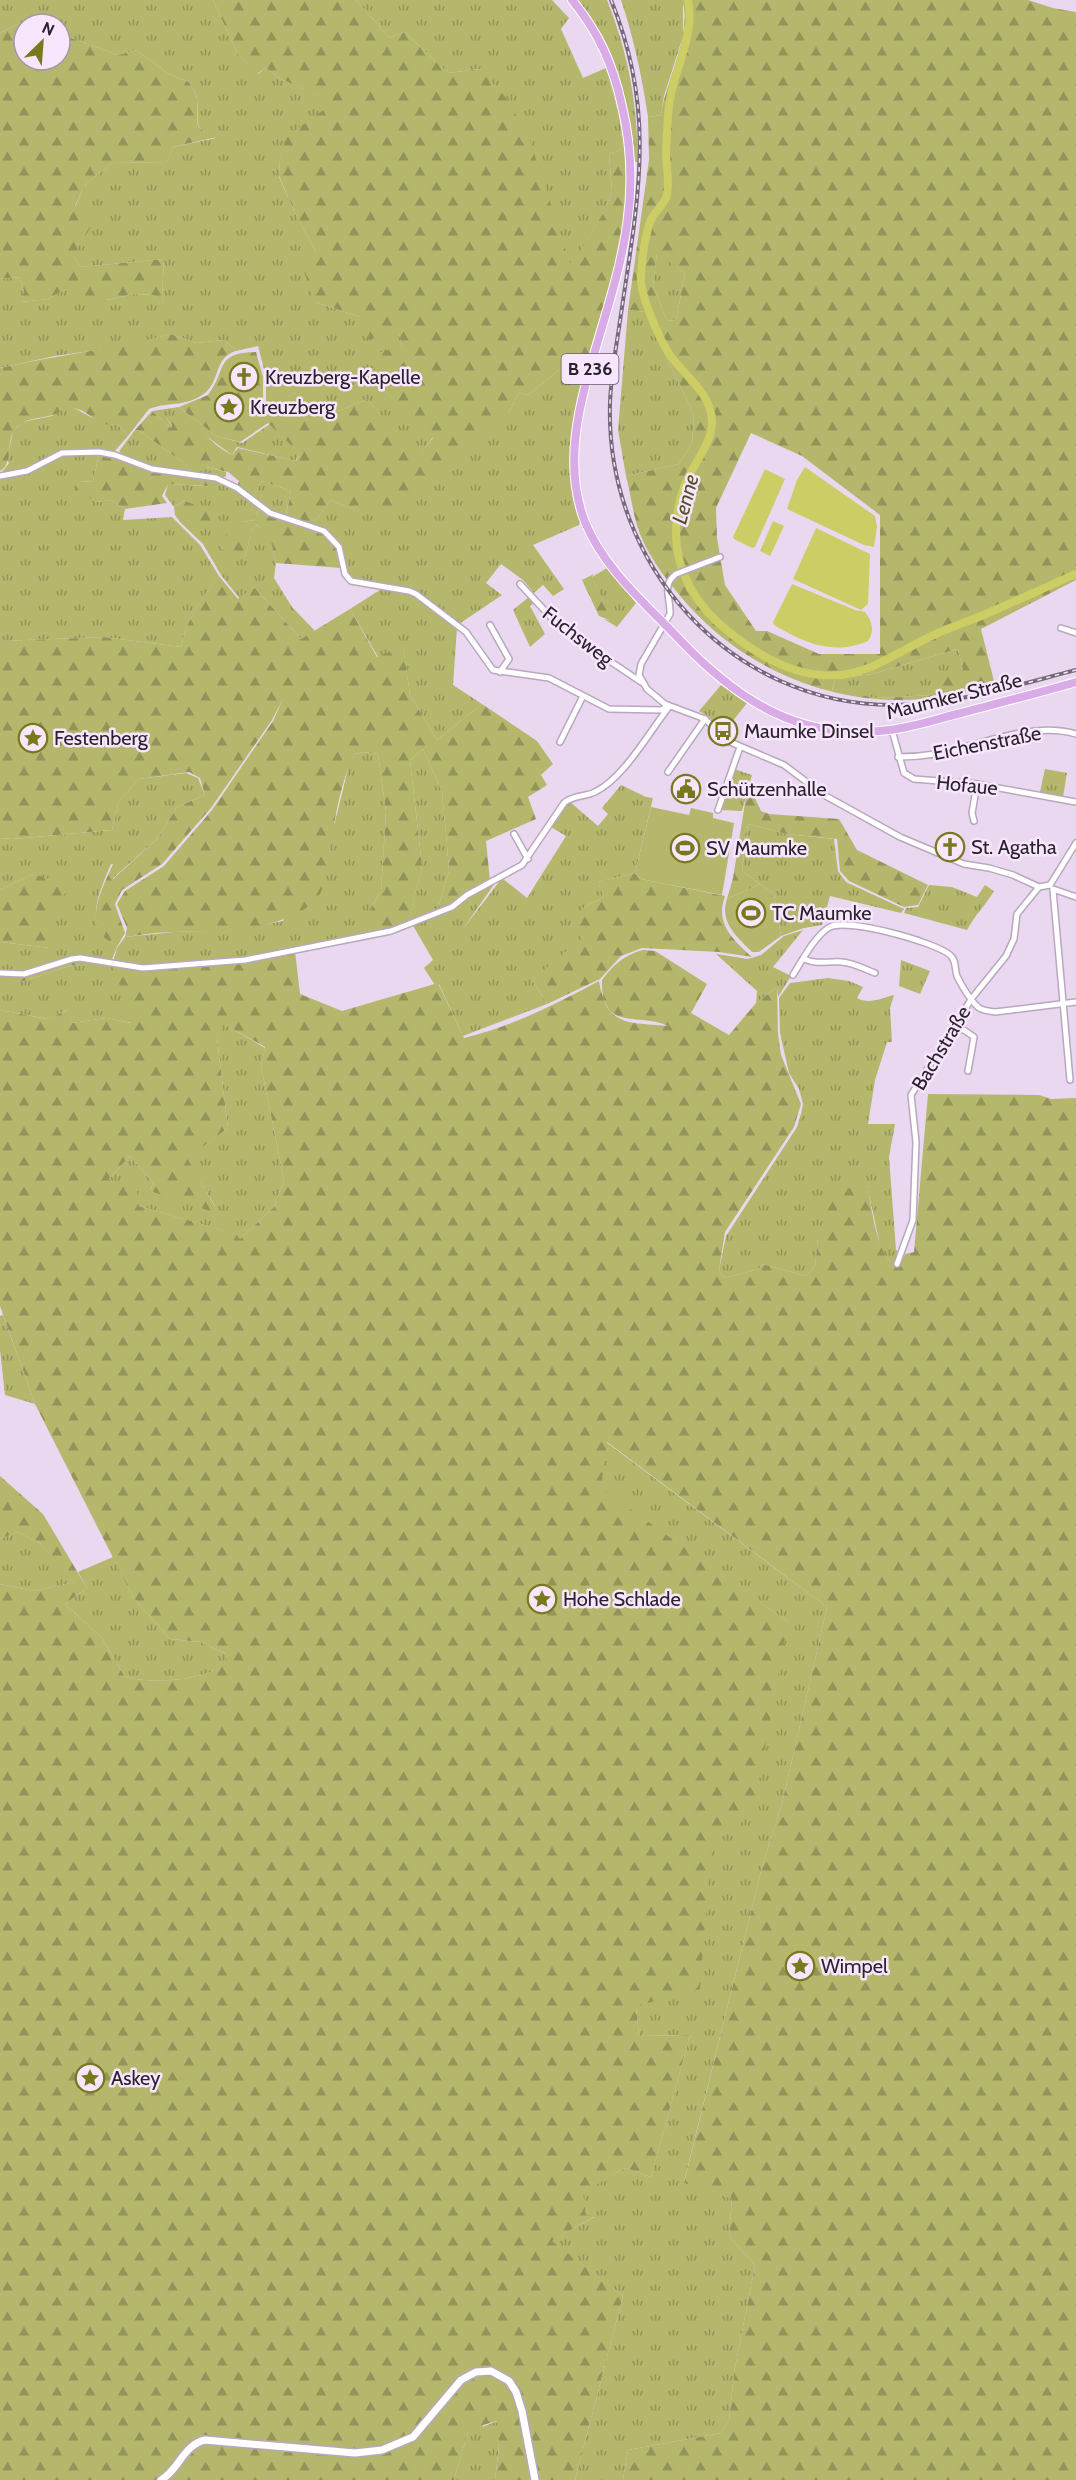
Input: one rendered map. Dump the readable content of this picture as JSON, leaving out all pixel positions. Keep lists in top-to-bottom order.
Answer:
{
  "streets": {
    "main road": ["B 236", "Maumker Straße"],
    "street": [
      "Fuchsweg",
      "Eichenstraße",
      "Hofaue",
      "Bachstraße"
    ]
  },
  "crossings": [
    ["Maumker Straße", "Hofaue"],
    ["Eichenstraße", "Hofaue"]
  ],
  "water": ["Lenne"],
  "places": {
    "church": ["Kreuzberg-Kapelle", "St. Agatha"],
    "place": [
      "Kreuzberg",
      "Festenberg",
      "Hohe Schlade",
      "Wimpel",
      "Askey"
    ],
    "bus stop": ["Maumke Dinsel"],
    "public building": ["Schützenhalle"],
    "sports": ["SV Maumke", "TC Maumke"]
  },
  "north": "top right"
}
